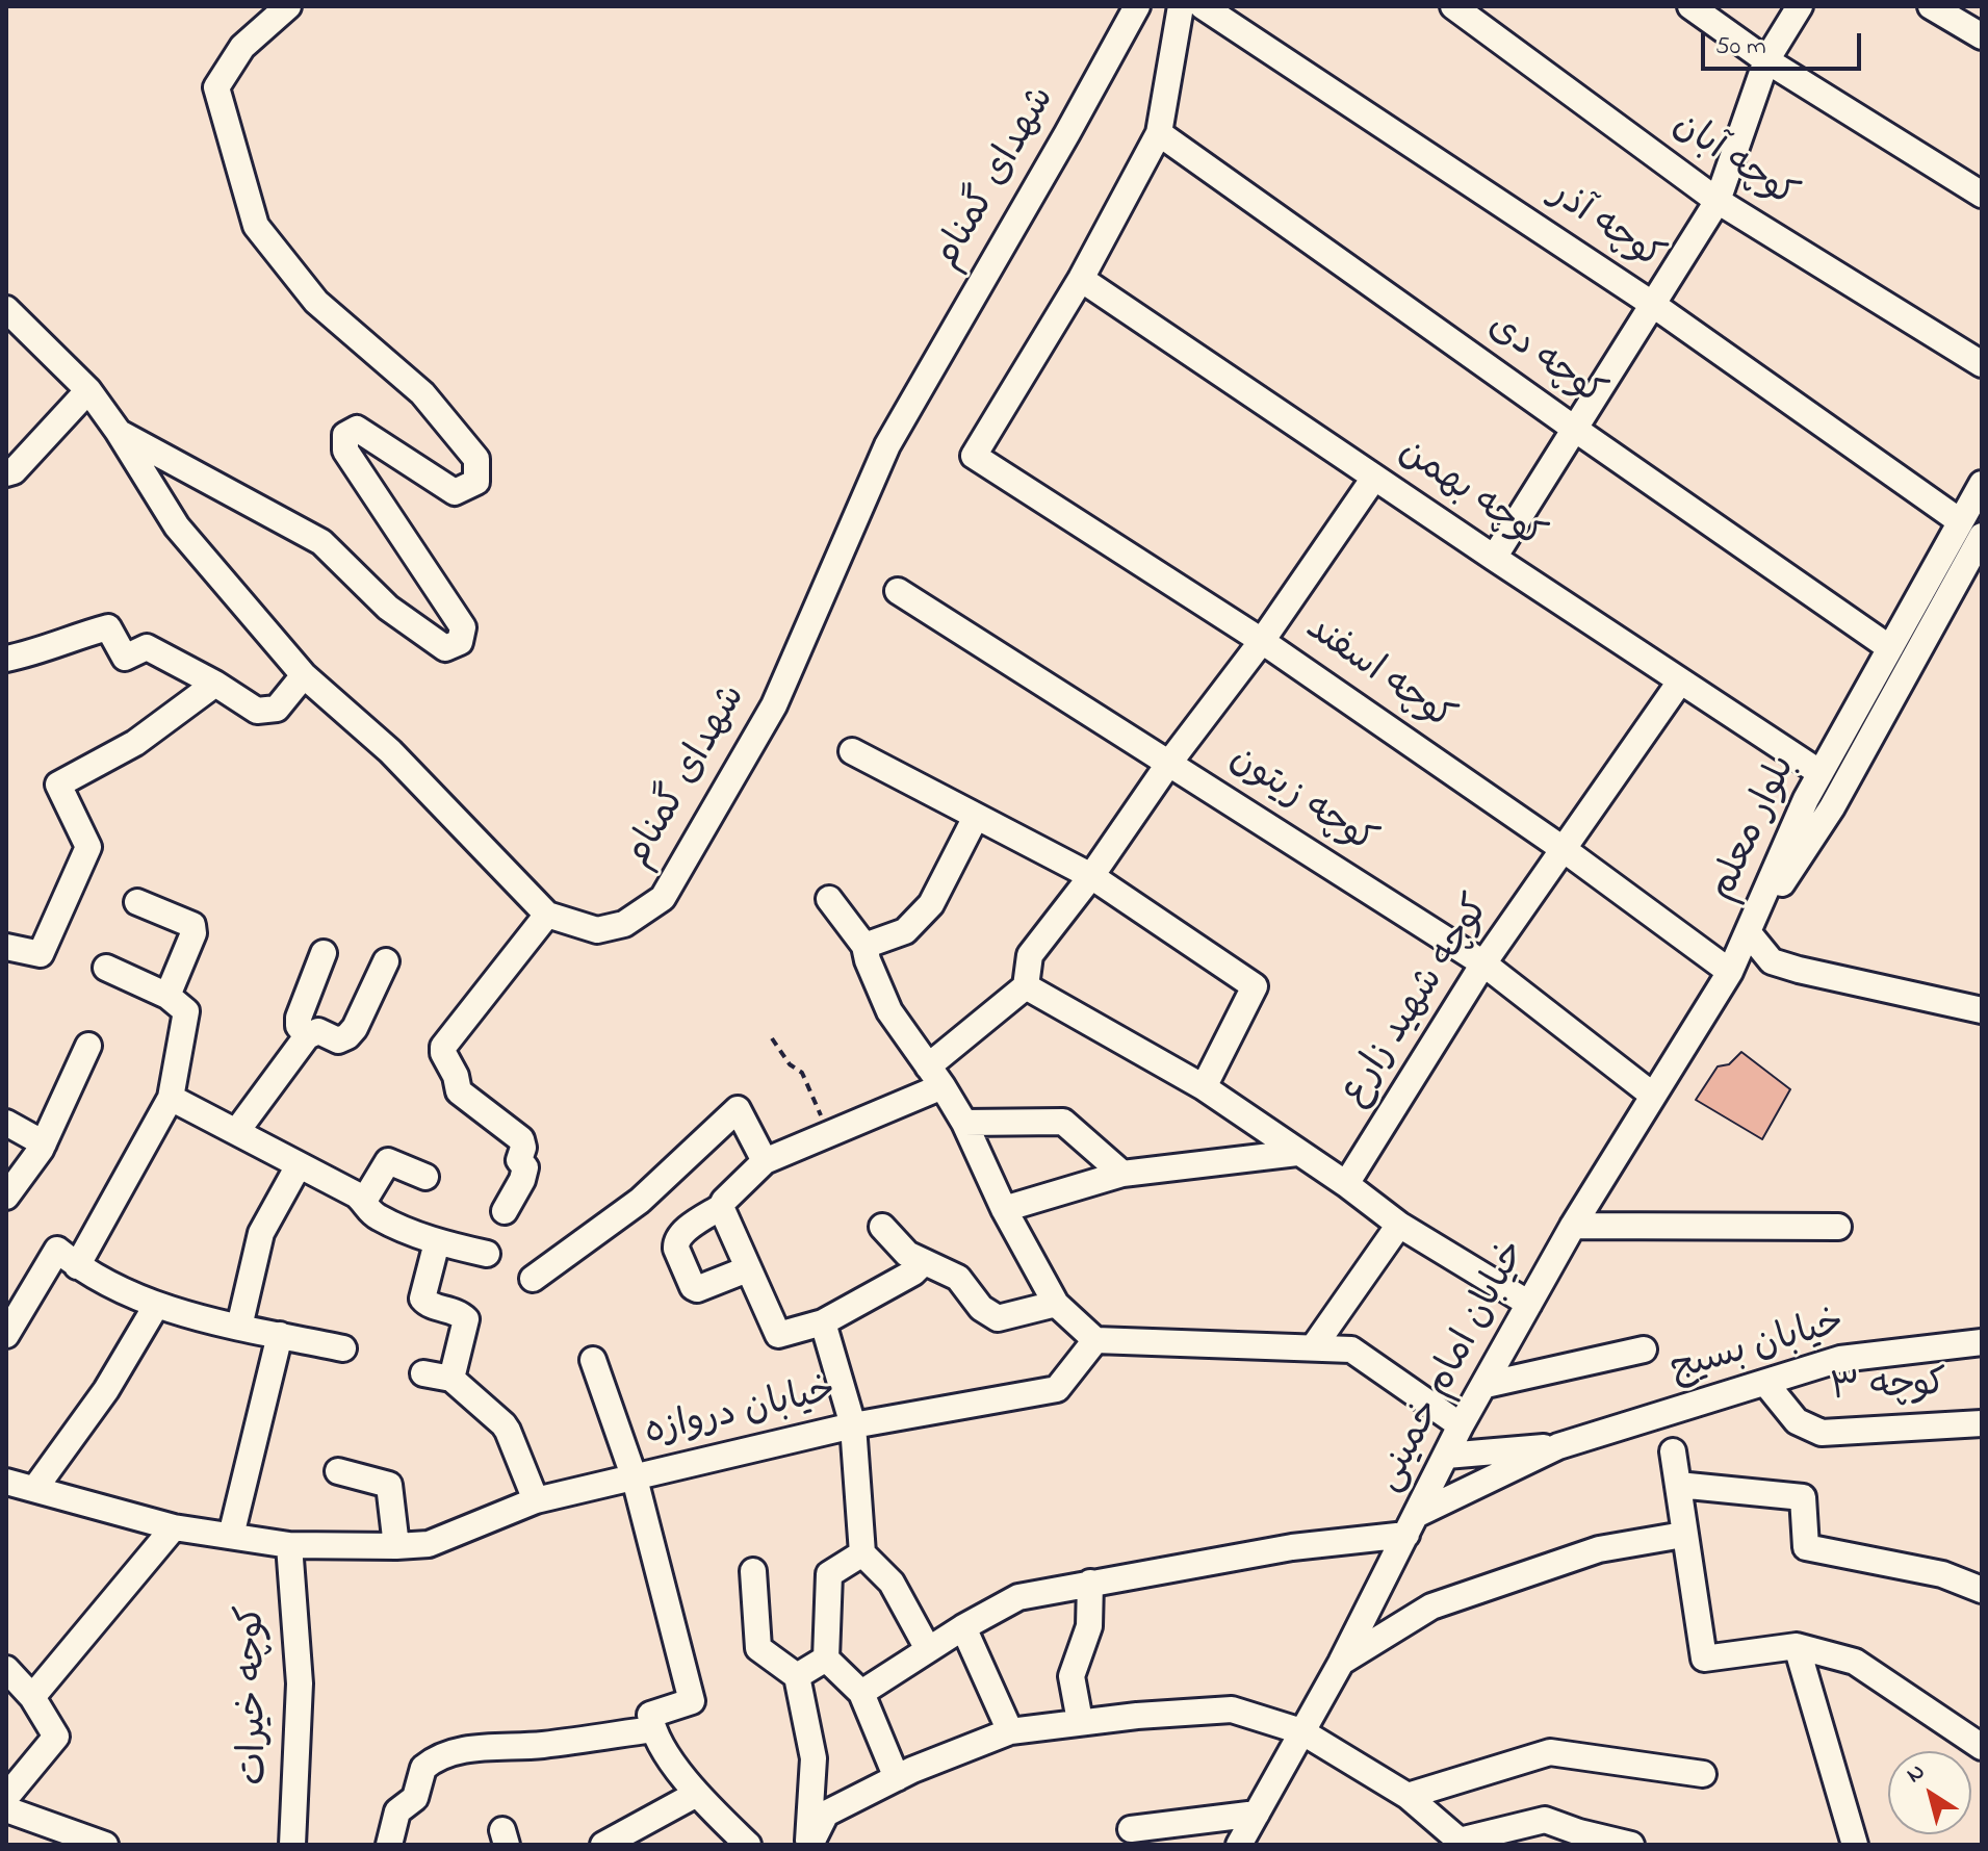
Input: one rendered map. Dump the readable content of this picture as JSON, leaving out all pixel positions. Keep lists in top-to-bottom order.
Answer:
{
  "streets": {
    "street": [
      "کوچه آبان",
      "شهدای گمنام",
      "کوچه آذر",
      "کوچه دی",
      "کوچه بهمن",
      "کوچه اسفند",
      "کوچه زیتون",
      "بلوار معلم",
      "کوچه شهید زارع",
      "خیابان بسیج",
      "خیابان امام خمینی",
      "کوچه ۳",
      "خیابان دروازه",
      "کوچه خیرات"
    ]
  },
  "crossings": [
    ["کوچه آذر", "بلوار معلم"],
    ["کوچه دی", "بلوار معلم"],
    ["کوچه بهمن", "کوچه اسفند"],
    ["کوچه بهمن", "بلوار معلم"],
    ["کوچه بهمن", "کوچه شهید زارع"],
    ["کوچه اسفند", "کوچه شهید زارع"],
    ["کوچه اسفند", "خیابان امام خمینی"],
    ["کوچه زیتون", "کوچه شهید زارع"],
    ["کوچه زیتون", "خیابان امام خمینی"],
    ["بلوار معلم", "خیابان امام خمینی"],
    ["خیابان بسیج", "خیابان امام خمینی"],
    ["خیابان بسیج", "کوچه ۳"],
    ["خیابان دروازه", "کوچه خیرات"]
  ],
  "scale_bar": "50 m",
  "north": "top left"
}
